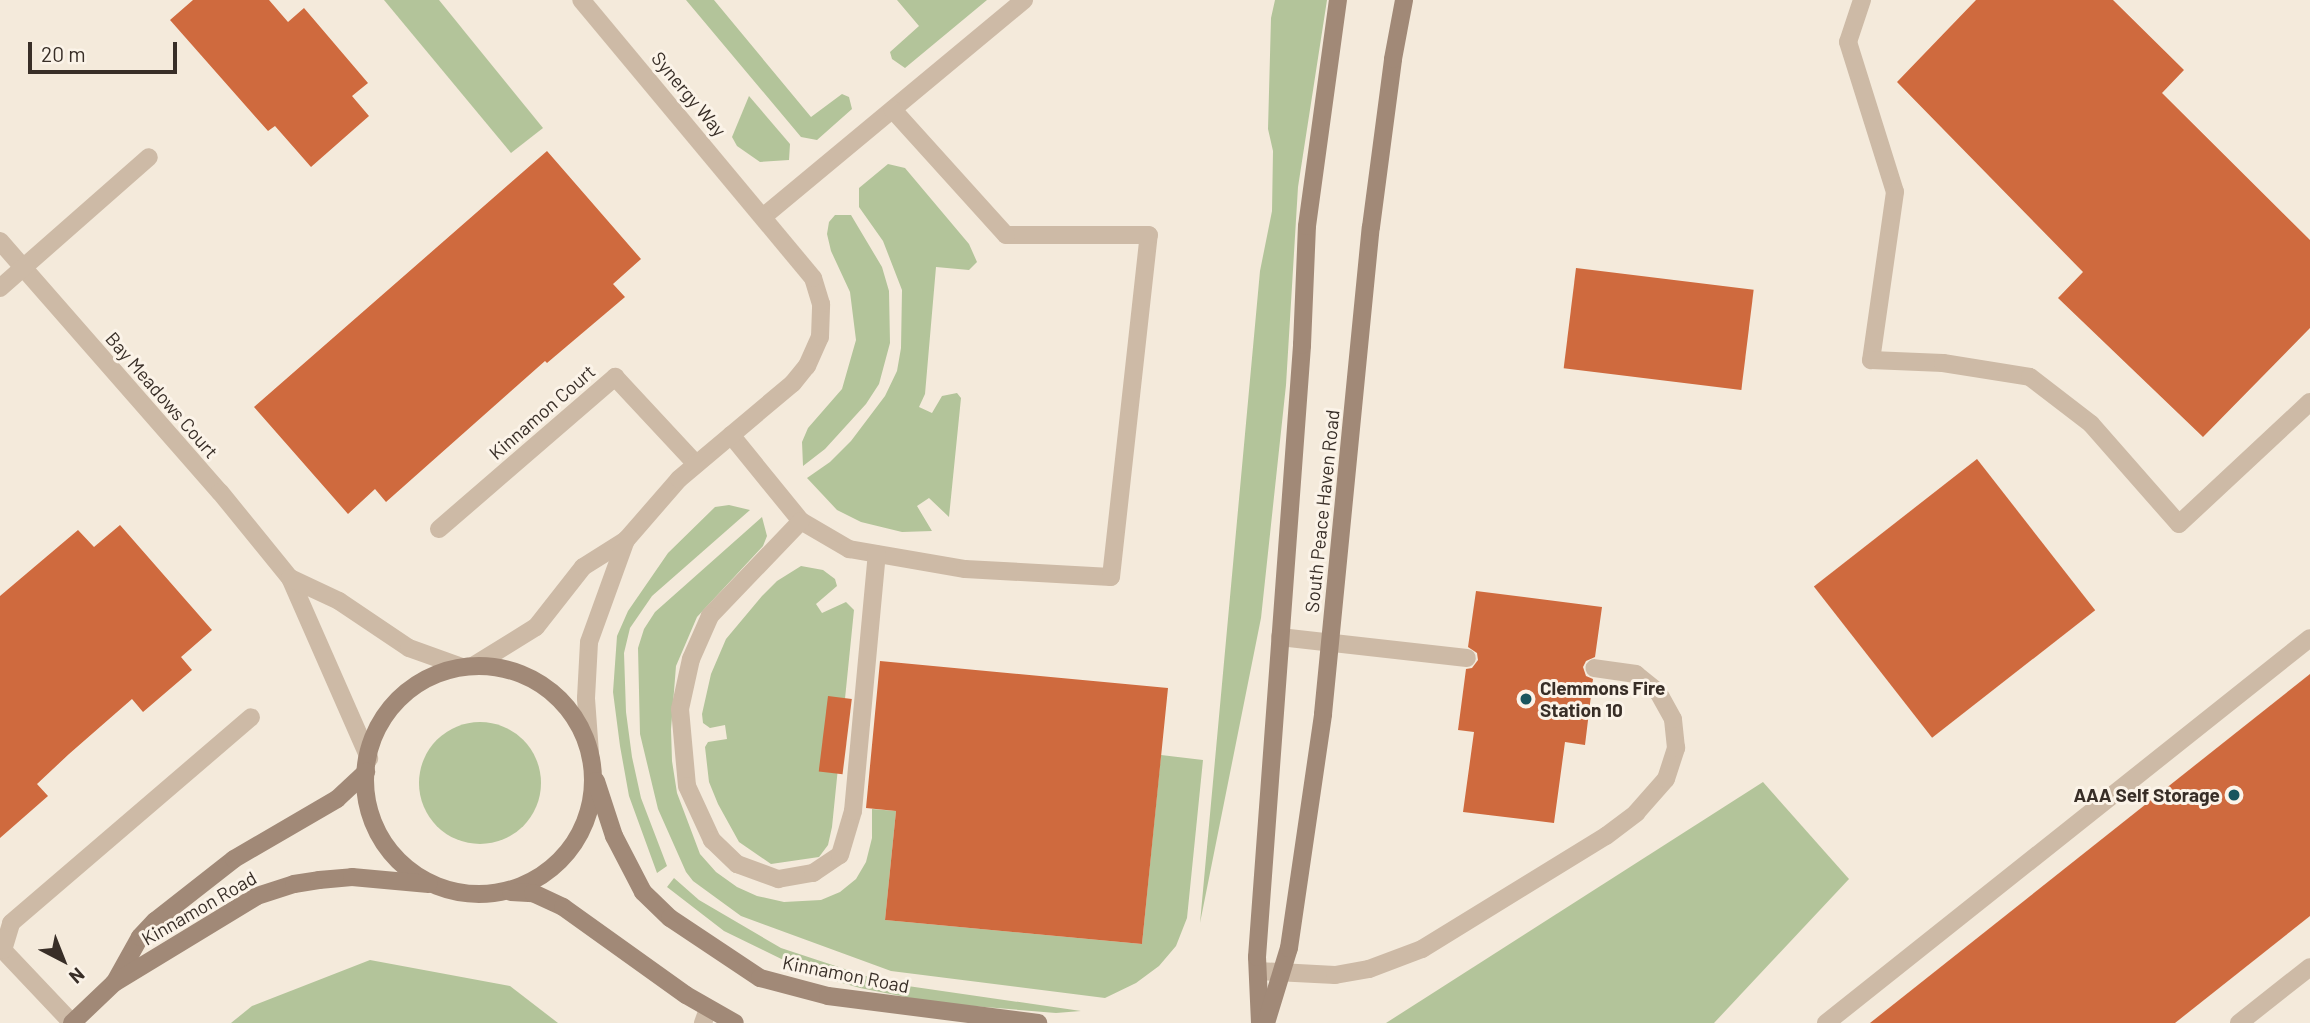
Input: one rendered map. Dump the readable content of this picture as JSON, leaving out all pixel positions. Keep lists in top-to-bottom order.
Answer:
{
  "streets": {
    "main road": ["South Peace Haven Road", "Kinnamon Road"],
    "street": ["Synergy Way", "Bay Meadows Court", "Kinnamon Court"]
  },
  "crossings": [
    ["Bay Meadows Court", "Kinnamon Road"]
  ],
  "places": ["Clemmons Fire Station 10", "AAA Self Storage"],
  "scale_bar": "20 m",
  "north": "bottom right"
}
